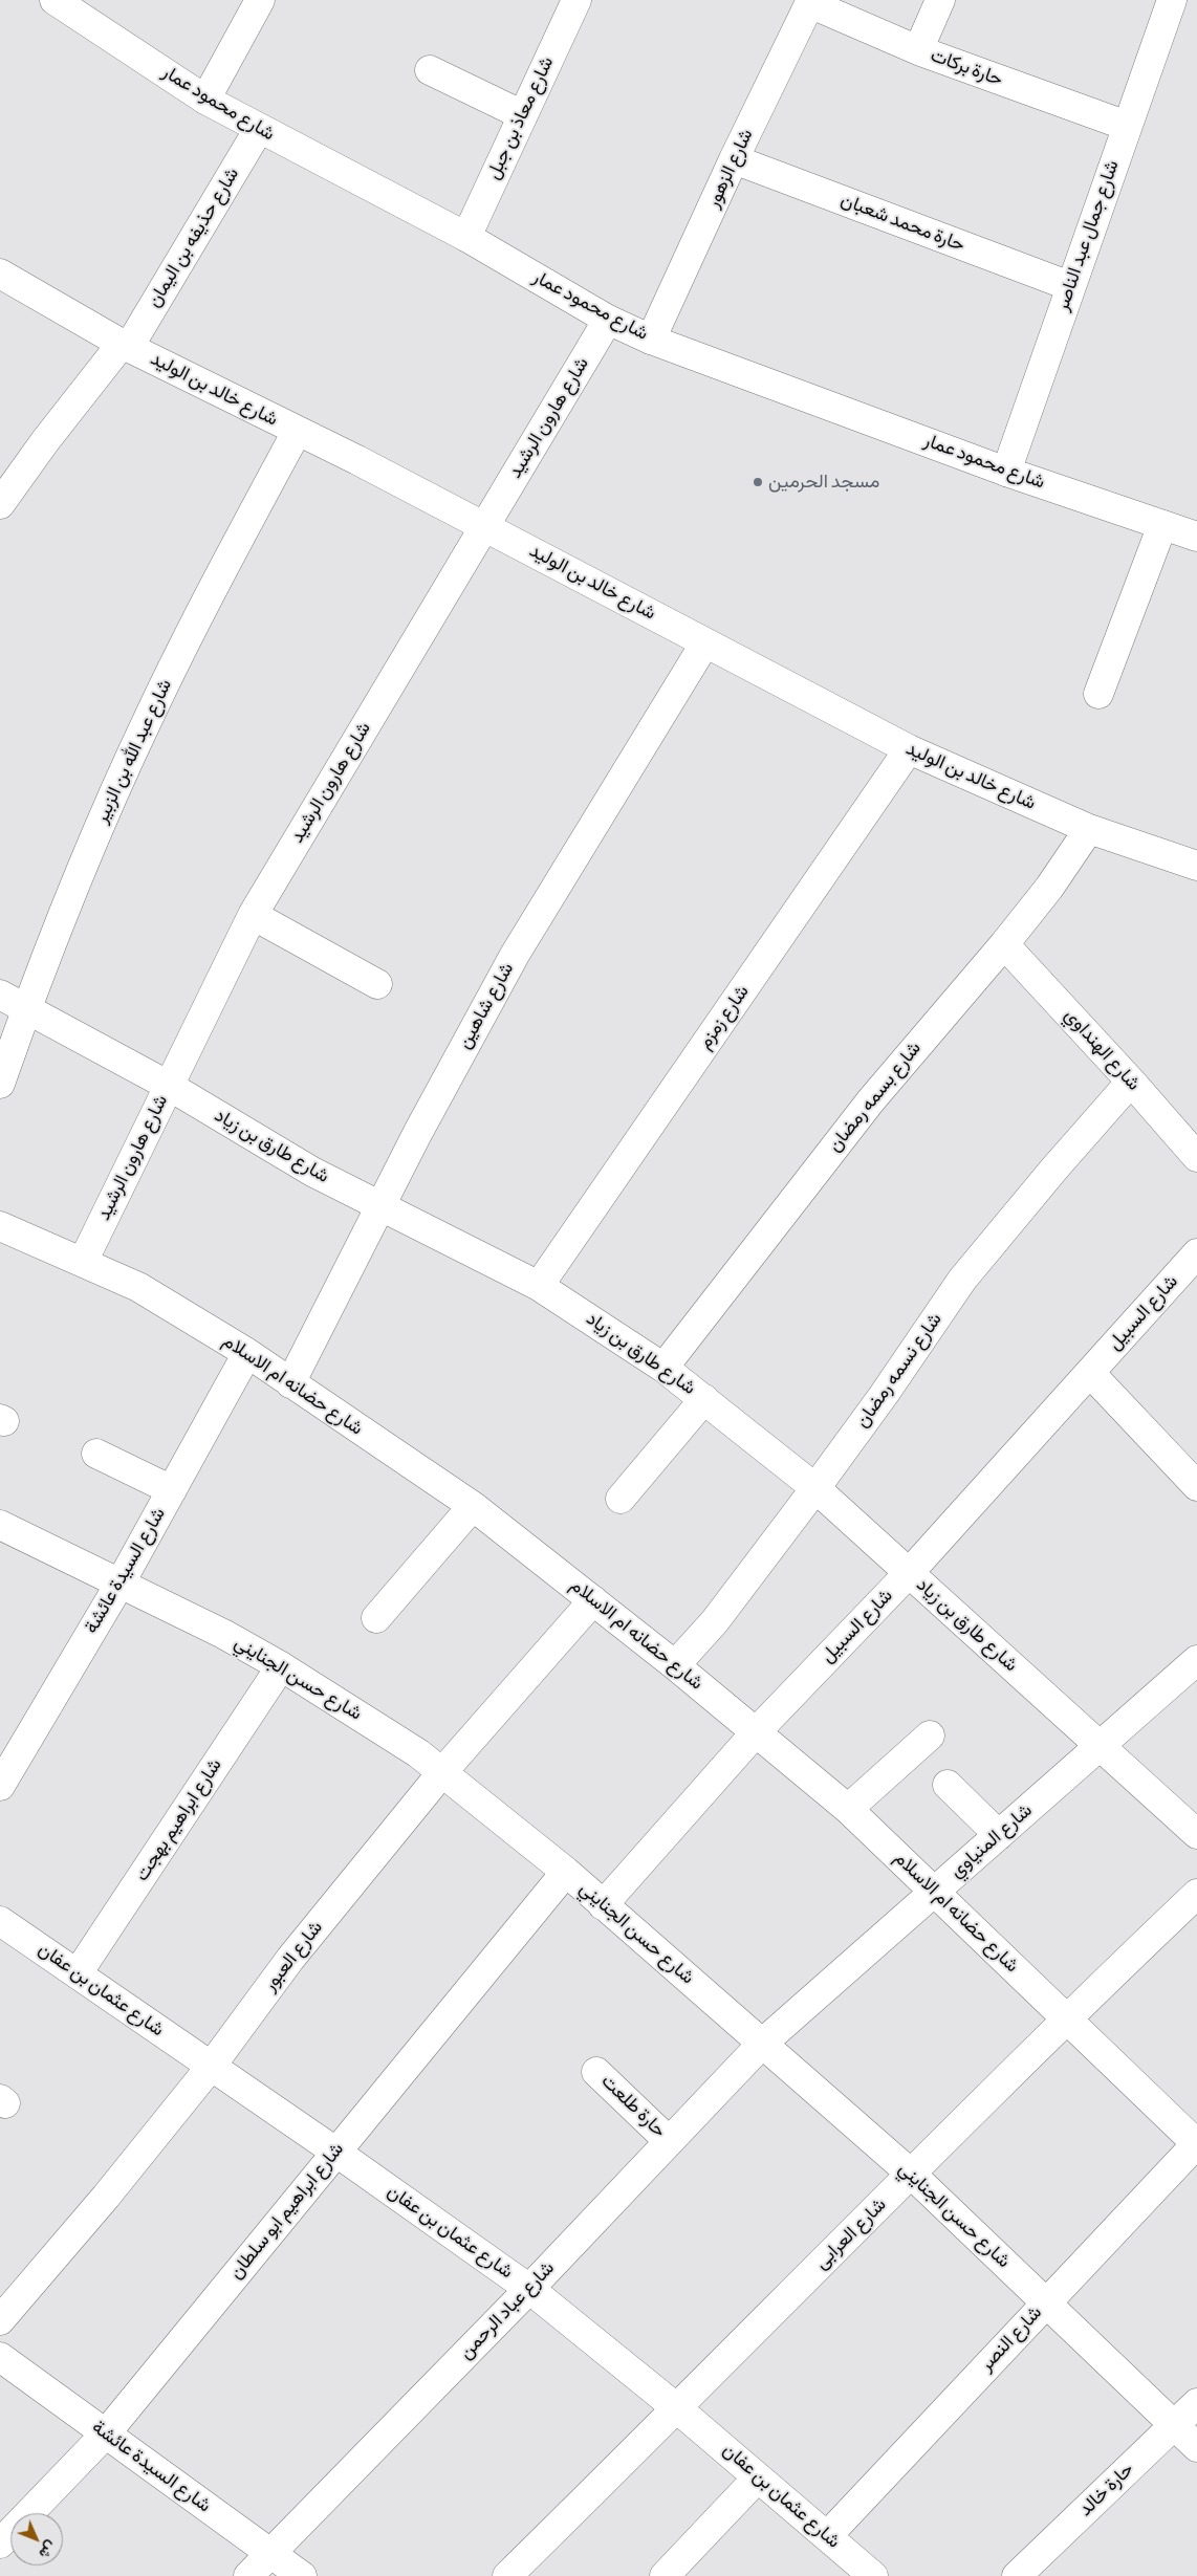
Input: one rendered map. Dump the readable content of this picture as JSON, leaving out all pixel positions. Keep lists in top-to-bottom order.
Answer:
{
  "streets": {
    "street": [
      "حارة بركات",
      "شارع محمود عمار",
      "شارع معاذ بن جبل",
      "شارع الزهور",
      "حارة محمد شعبان",
      "شارع جمال عبد الناصر",
      "شارع حذيفه بن اليمان",
      "شارع خالد بن الوليد",
      "شارع هارون الرشيد",
      "شارع عبد الله بن الزبير",
      "شارع شاهين",
      "شارع زمزم",
      "شارع الهنداوي",
      "شارع بسمه رمضان",
      "شارع طارق بن زياد",
      "شارع السبيل",
      "شارع نسمه رمضان",
      "شارع حضانه ام الاسلام",
      "شارع السيدة عائشة",
      "شارع حسن الجنايني",
      "شارع ابراهيم بهجت",
      "شارع المنياوي",
      "شارع العبور",
      "شارع عثمان بن عفان",
      "حارة طلعت",
      "شارع ابراهيم ابو سلطان",
      "شارع العرابى",
      "شارع عباد الرحمن",
      "شارع النصر",
      "حارة خالد"
    ]
  },
  "crossings": [
    ["حارة بركات", "شارع الزهور"],
    ["حارة بركات", "شارع جمال عبد الناصر"],
    ["شارع محمود عمار", "شارع معاذ بن جبل"],
    ["شارع محمود عمار", "شارع الزهور"],
    ["شارع محمود عمار", "شارع جمال عبد الناصر"],
    ["شارع محمود عمار", "شارع حذيفه بن اليمان"],
    ["شارع محمود عمار", "شارع هارون الرشيد"],
    ["شارع الزهور", "حارة محمد شعبان"],
    ["حارة محمد شعبان", "شارع جمال عبد الناصر"],
    ["شارع حذيفه بن اليمان", "شارع خالد بن الوليد"],
    ["شارع خالد بن الوليد", "شارع هارون الرشيد"],
    ["شارع خالد بن الوليد", "شارع عبد الله بن الزبير"],
    ["شارع خالد بن الوليد", "شارع شاهين"],
    ["شارع خالد بن الوليد", "شارع زمزم"],
    ["شارع خالد بن الوليد", "شارع بسمه رمضان"],
    ["شارع هارون الرشيد", "شارع طارق بن زياد"],
    ["شارع هارون الرشيد", "شارع حضانه ام الاسلام"],
    ["شارع عبد الله بن الزبير", "شارع طارق بن زياد"],
    ["شارع شاهين", "شارع طارق بن زياد"],
    ["شارع شاهين", "شارع حضانه ام الاسلام"],
    ["شارع زمزم", "شارع طارق بن زياد"],
    ["شارع الهنداوي", "شارع بسمه رمضان"],
    ["شارع الهنداوي", "شارع نسمه رمضان"],
    ["شارع بسمه رمضان", "شارع طارق بن زياد"],
    ["شارع طارق بن زياد", "شارع السبيل"],
    ["شارع طارق بن زياد", "شارع نسمه رمضان"],
    ["شارع طارق بن زياد", "شارع المنياوي"],
    ["شارع السبيل", "شارع حضانه ام الاسلام"],
    ["شارع السبيل", "شارع حسن الجنايني"],
    ["شارع نسمه رمضان", "شارع حضانه ام الاسلام"],
    ["شارع حضانه ام الاسلام", "شارع السيدة عائشة"],
    ["شارع حضانه ام الاسلام", "شارع المنياوي"],
    ["شارع حضانه ام الاسلام", "شارع العبور"],
    ["شارع حضانه ام الاسلام", "شارع العرابى"],
    ["شارع حضانه ام الاسلام", "شارع النصر"],
    ["شارع السيدة عائشة", "شارع حسن الجنايني"],
    ["شارع السيدة عائشة", "شارع ابراهيم ابو سلطان"],
    ["شارع السيدة عائشة", "شارع عباد الرحمن"],
    ["شارع حسن الجنايني", "شارع ابراهيم بهجت"],
    ["شارع حسن الجنايني", "شارع المنياوي"],
    ["شارع حسن الجنايني", "شارع العبور"],
    ["شارع حسن الجنايني", "شارع ابراهيم ابو سلطان"],
    ["شارع حسن الجنايني", "شارع العرابى"],
    ["شارع حسن الجنايني", "شارع عباد الرحمن"],
    ["شارع حسن الجنايني", "شارع النصر"],
    ["شارع حسن الجنايني", "حارة خالد"],
    ["شارع ابراهيم بهجت", "شارع عثمان بن عفان"],
    ["شارع المنياوي", "شارع عباد الرحمن"],
    ["شارع العبور", "شارع عثمان بن عفان"],
    ["شارع عثمان بن عفان", "شارع ابراهيم ابو سلطان"],
    ["شارع عثمان بن عفان", "شارع العرابى"],
    ["شارع عثمان بن عفان", "شارع عباد الرحمن"],
    ["شارع عثمان بن عفان", "شارع النصر"],
    ["حارة طلعت", "شارع عباد الرحمن"]
  ],
  "places": ["مسجد الحرمين"],
  "north": "bottom right"
}
